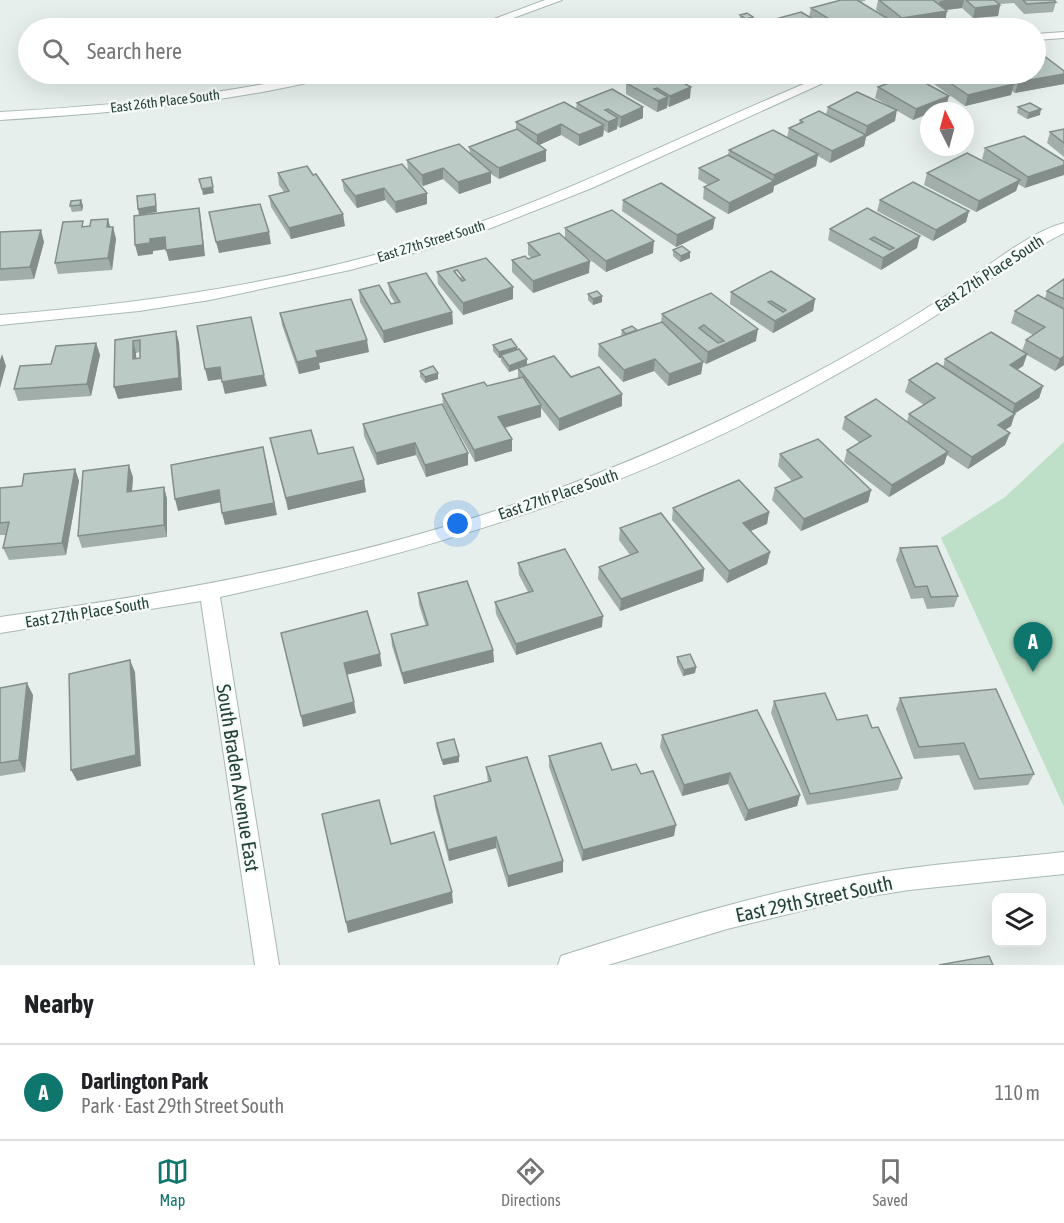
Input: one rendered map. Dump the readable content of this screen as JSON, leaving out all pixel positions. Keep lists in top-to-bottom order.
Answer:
{
  "streets": {
    "street": [
      "East 26th Place South",
      "East 27th Street South",
      "East 27th Place South",
      "South Braden Avenue East",
      "East 29th Street South"
    ]
  },
  "crossings": [
    ["East 27th Place South", "South Braden Avenue East"]
  ],
  "north": "top",
  "page": {
    "search": "Search here",
    "pins": "A",
    "heading": "Nearby",
    "list": [
      {
        "mark": "A",
        "name": "Darlington Park",
        "note": "Park · East 29th Street South",
        "value": "110 m"
      }
    ],
    "nav": ["Map", "Directions", "Saved"]
  }
}
